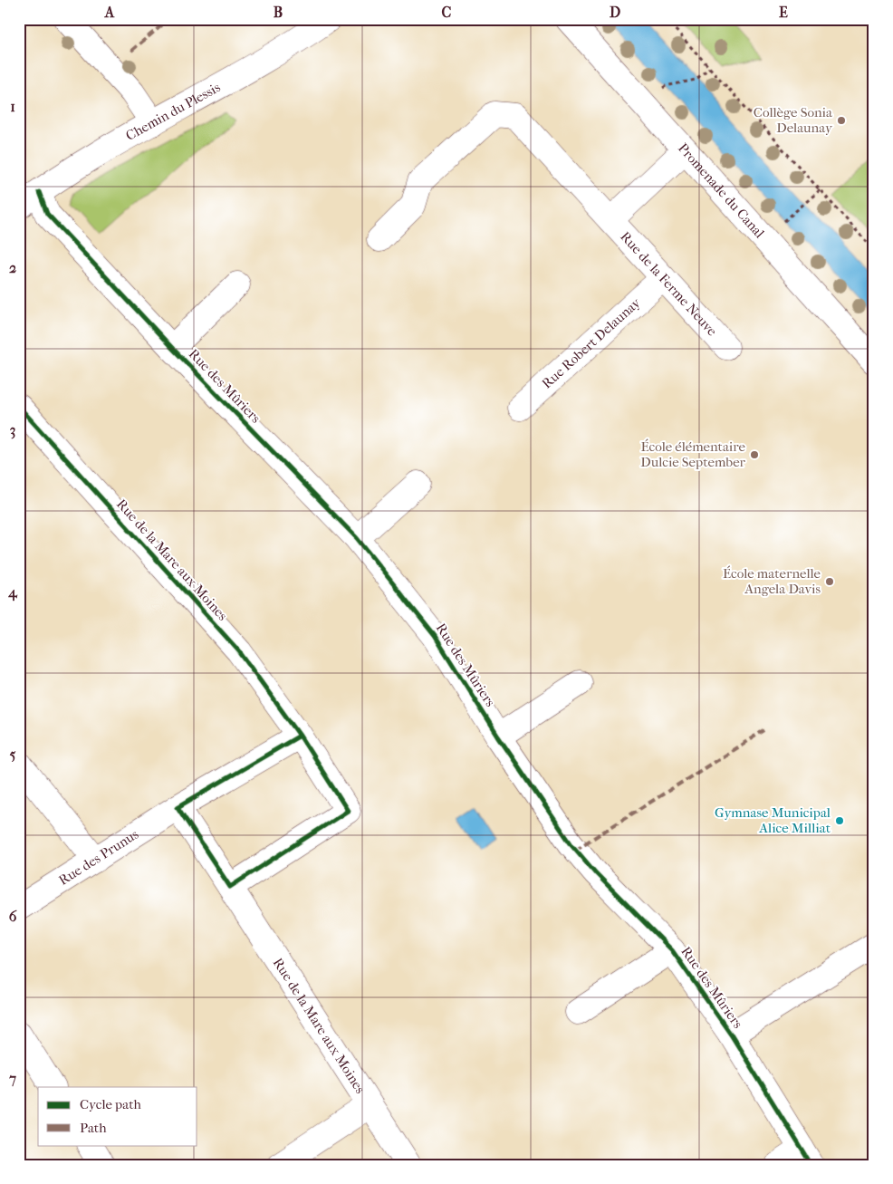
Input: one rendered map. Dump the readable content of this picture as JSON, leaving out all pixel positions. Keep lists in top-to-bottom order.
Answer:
{
  "streets": {
    "street": [
      "Chemin du Plessis",
      "Promenade du Canal",
      "Rue de la Ferme Neuve",
      "Rue Robert Delaunay",
      "Rue des Mûriers",
      "Rue de la Mare aux Moines",
      "Rue des Prunus"
    ]
  },
  "crossings": [
    ["Chemin du Plessis", "Rue des Mûriers"],
    ["Promenade du Canal", "Rue de la Ferme Neuve"],
    ["Rue de la Ferme Neuve", "Rue Robert Delaunay"],
    ["Rue de la Mare aux Moines", "Rue des Prunus"]
  ],
  "places": [
    "Collège Sonia Delaunay",
    "École élémentaire Dulcie September",
    "École maternelle Angela Davis",
    "Gymnase Municipal Alice Milliat"
  ],
  "legend": ["Cycle path", "Path"],
  "grid": {
    "columns": [
      "A",
      "B",
      "C",
      "D",
      "E"
    ],
    "rows": [
      "1",
      "2",
      "3",
      "4",
      "5",
      "6",
      "7"
    ]
  }
}
